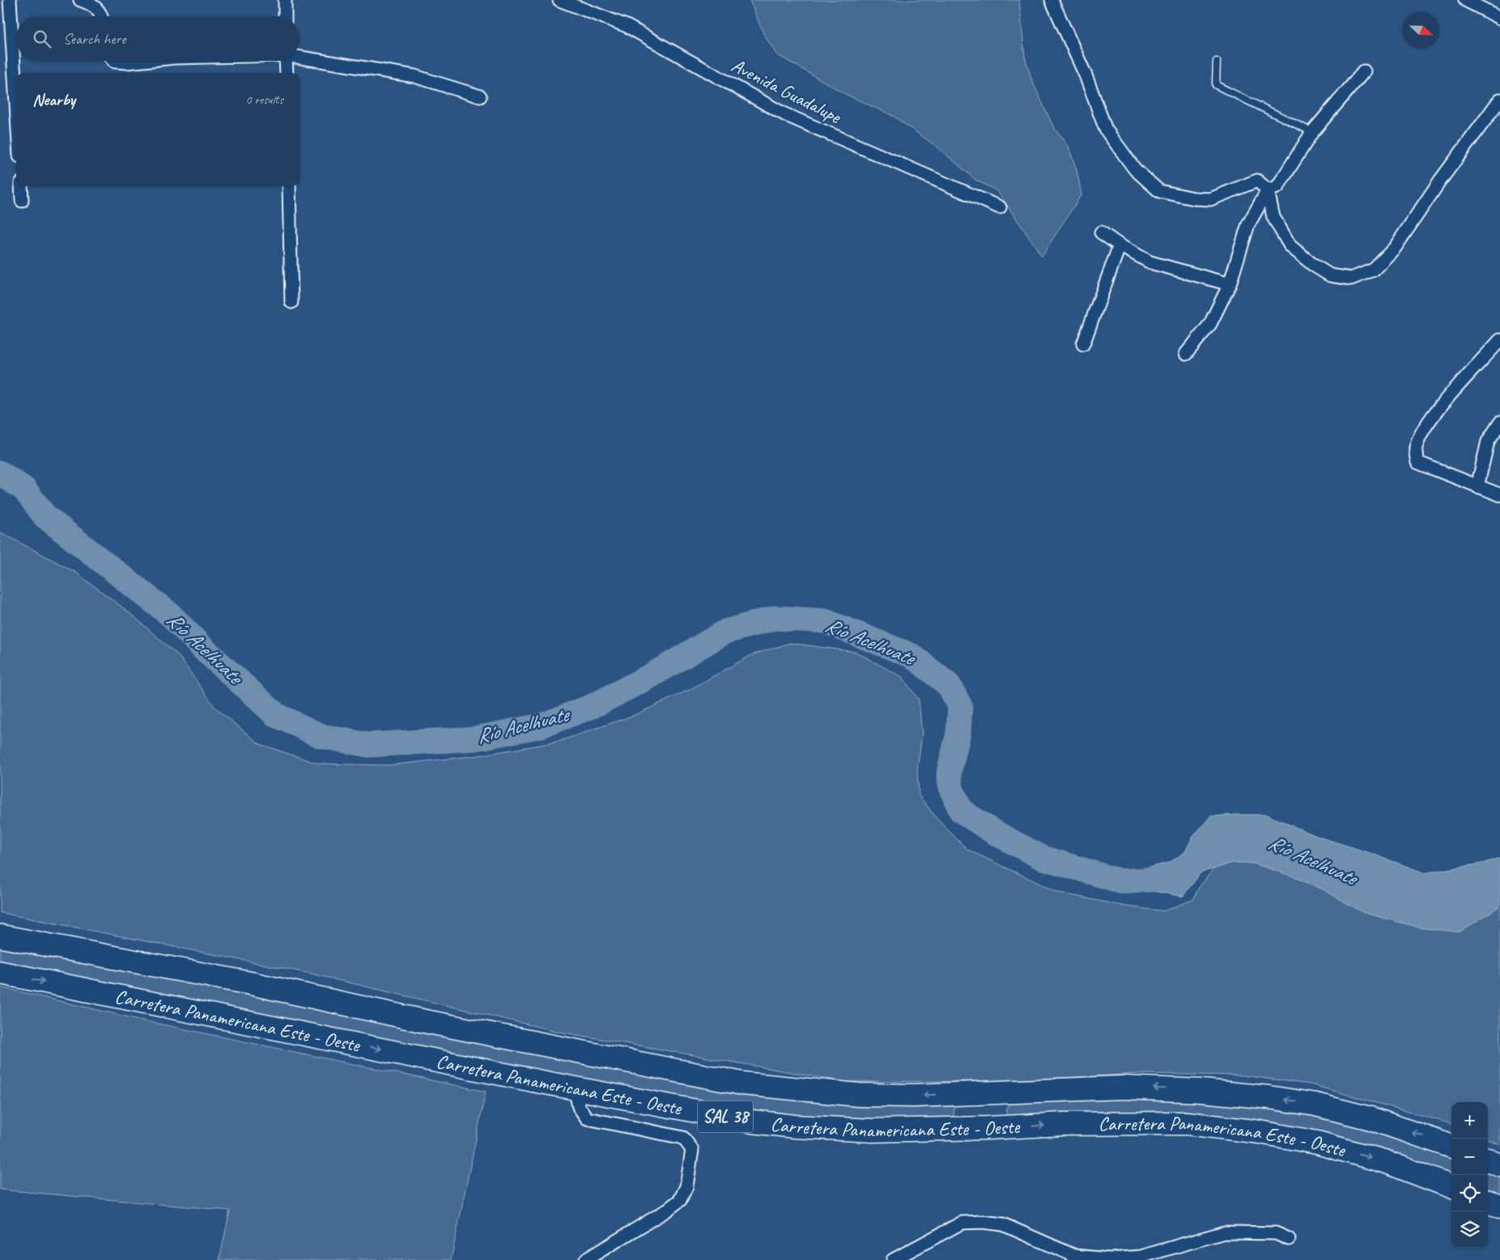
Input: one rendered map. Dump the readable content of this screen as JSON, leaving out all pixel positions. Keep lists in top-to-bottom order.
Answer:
{
  "streets": {
    "highway": ["Carretera Panamericana Este - Oeste", "SAL 38"],
    "street": ["Avenida Guadalupe"]
  },
  "water": ["Río Acelhuate"],
  "north": "right",
  "page": {
    "search": "Search here",
    "heading": ["Nearby", "0 results"],
    "map_buttons": ["+", "−"]
  }
}
